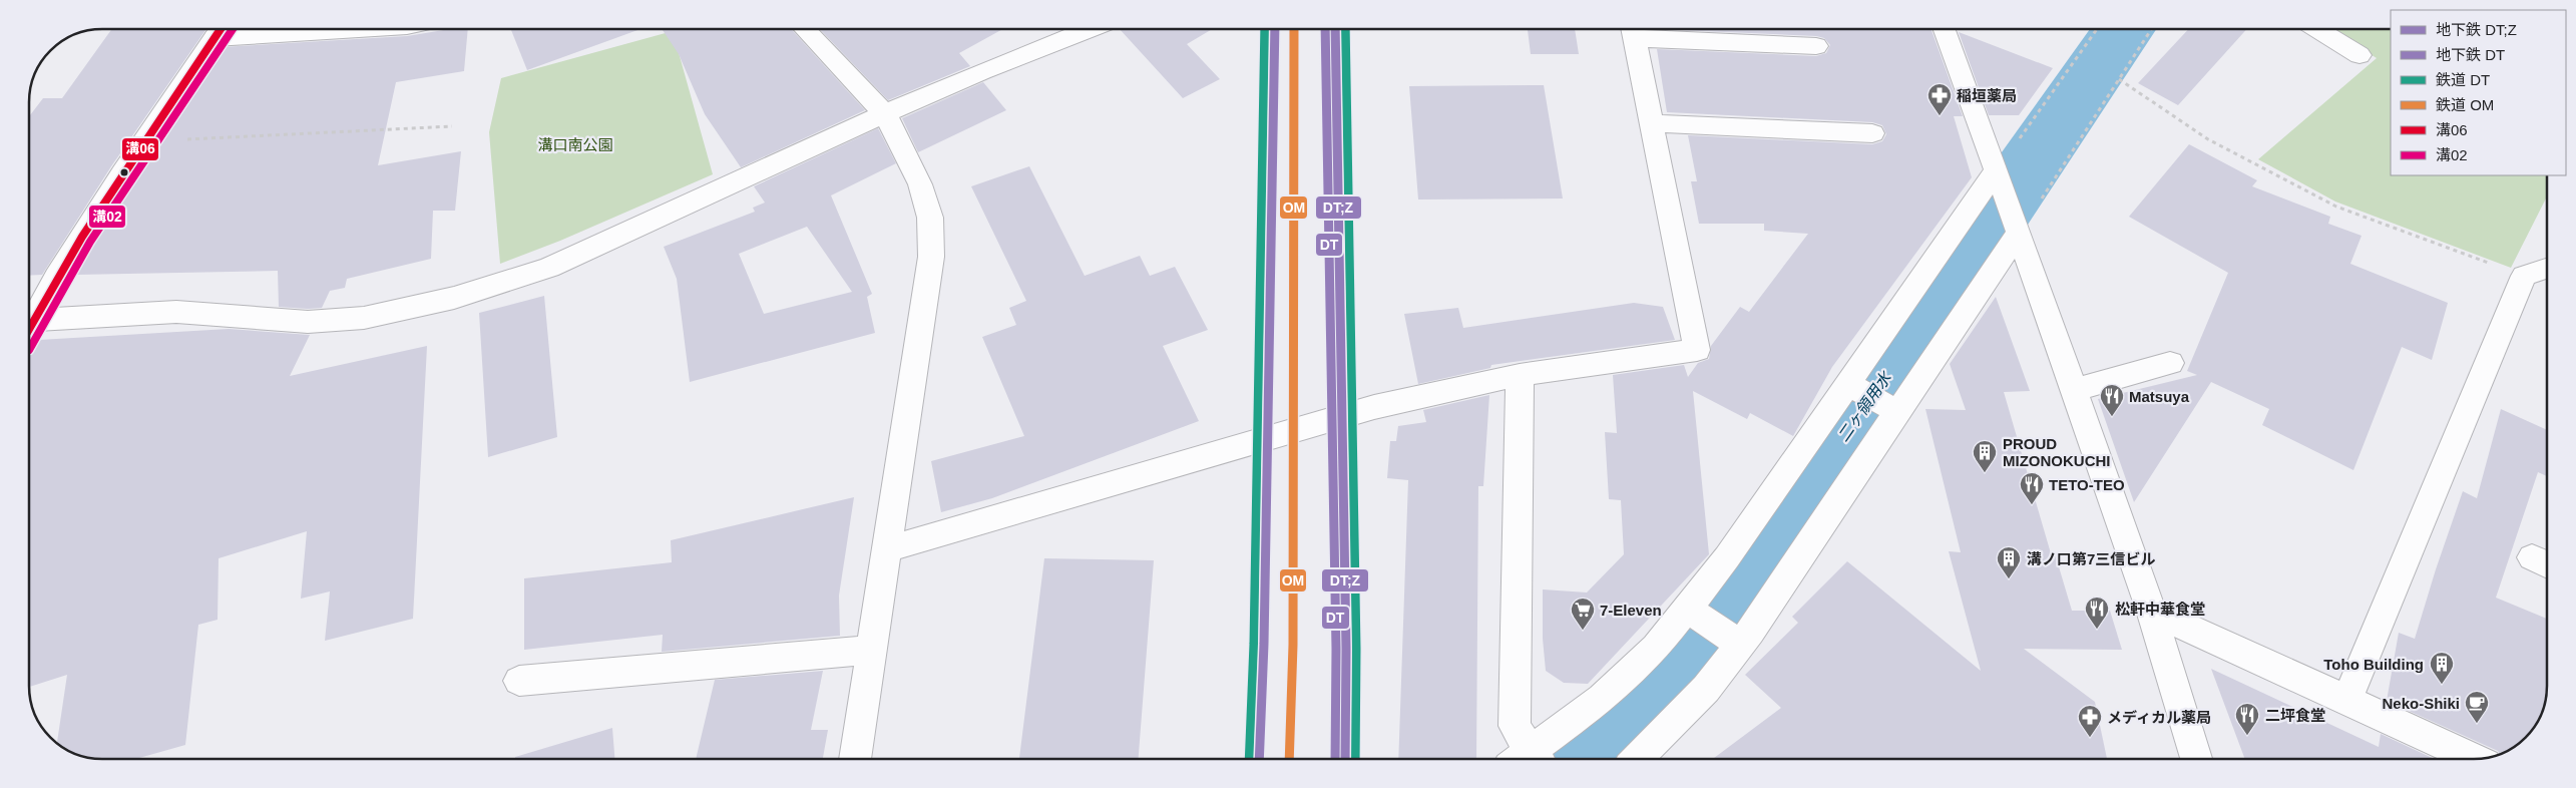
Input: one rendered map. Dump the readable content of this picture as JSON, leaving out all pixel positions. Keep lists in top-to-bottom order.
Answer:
{
  "water": ["二ヶ領用水"],
  "parks": ["溝口南公園"],
  "places": {
    "pharmacy": ["稲垣薬局", "メディカル薬局"],
    "restaurant": [
      "Matsuya",
      "TETO-TEO",
      "松軒中華食堂",
      "二坪食堂"
    ],
    "building": ["PROUD MIZONOKUCHI", "溝ノ口第7三信ビル", "Toho Building"],
    "supermarket": ["7-Eleven"],
    "cafe": ["Neko-Shiki"]
  },
  "lines": [
    "metro line DT;Z",
    "metro line DT",
    "rail line DT",
    "rail line OM",
    "transit line 溝06",
    "transit line 溝02"
  ],
  "legend": [
    "地下鉄 DT;Z",
    "地下鉄 DT",
    "鉄道 DT",
    "鉄道 OM",
    "溝06",
    "溝02"
  ]
}
